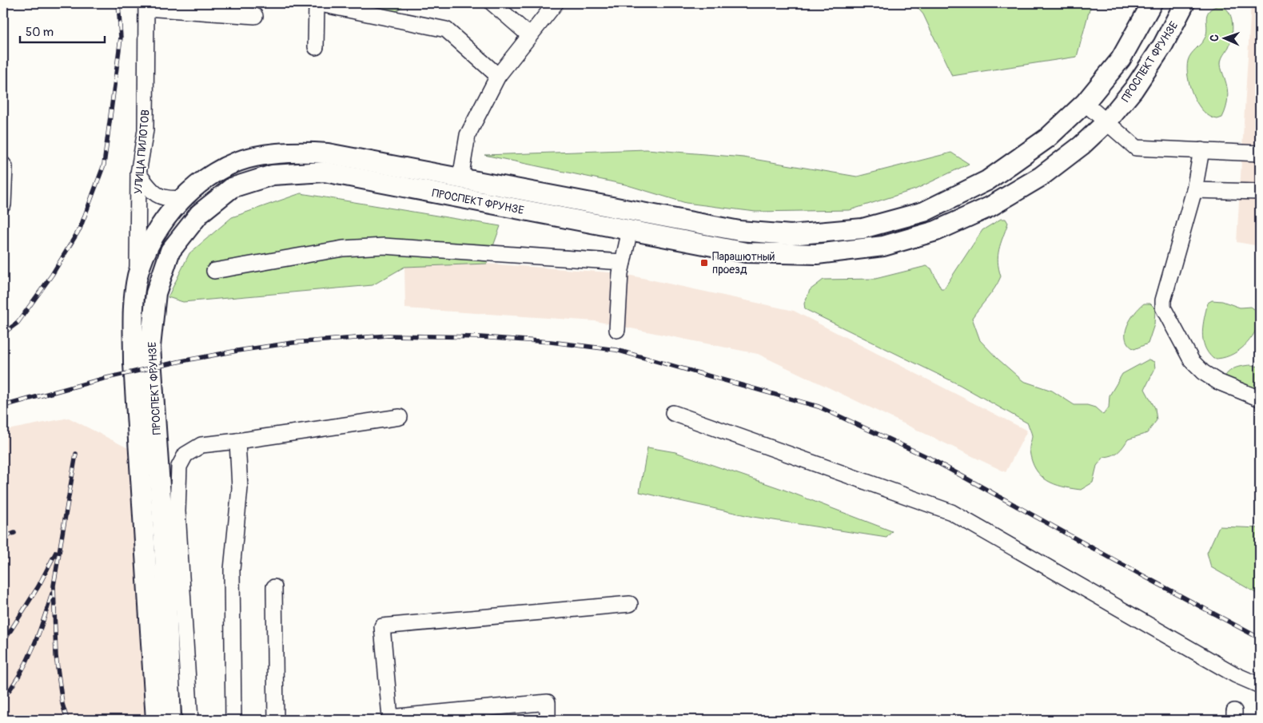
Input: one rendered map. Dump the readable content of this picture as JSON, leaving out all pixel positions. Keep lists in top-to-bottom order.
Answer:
{
  "streets": {
    "main road": ["ПРОСПЕКТ ФРУНЗЕ"],
    "street": ["УЛИЦА ПИЛОТОВ"]
  },
  "crossings": [
    ["ПРОСПЕКТ ФРУНЗЕ", "УЛИЦА ПИЛОТОВ"]
  ],
  "places": {
    "transit": ["Парашютный проезд"]
  },
  "scale_bar": "50 m",
  "north": "left"
}
